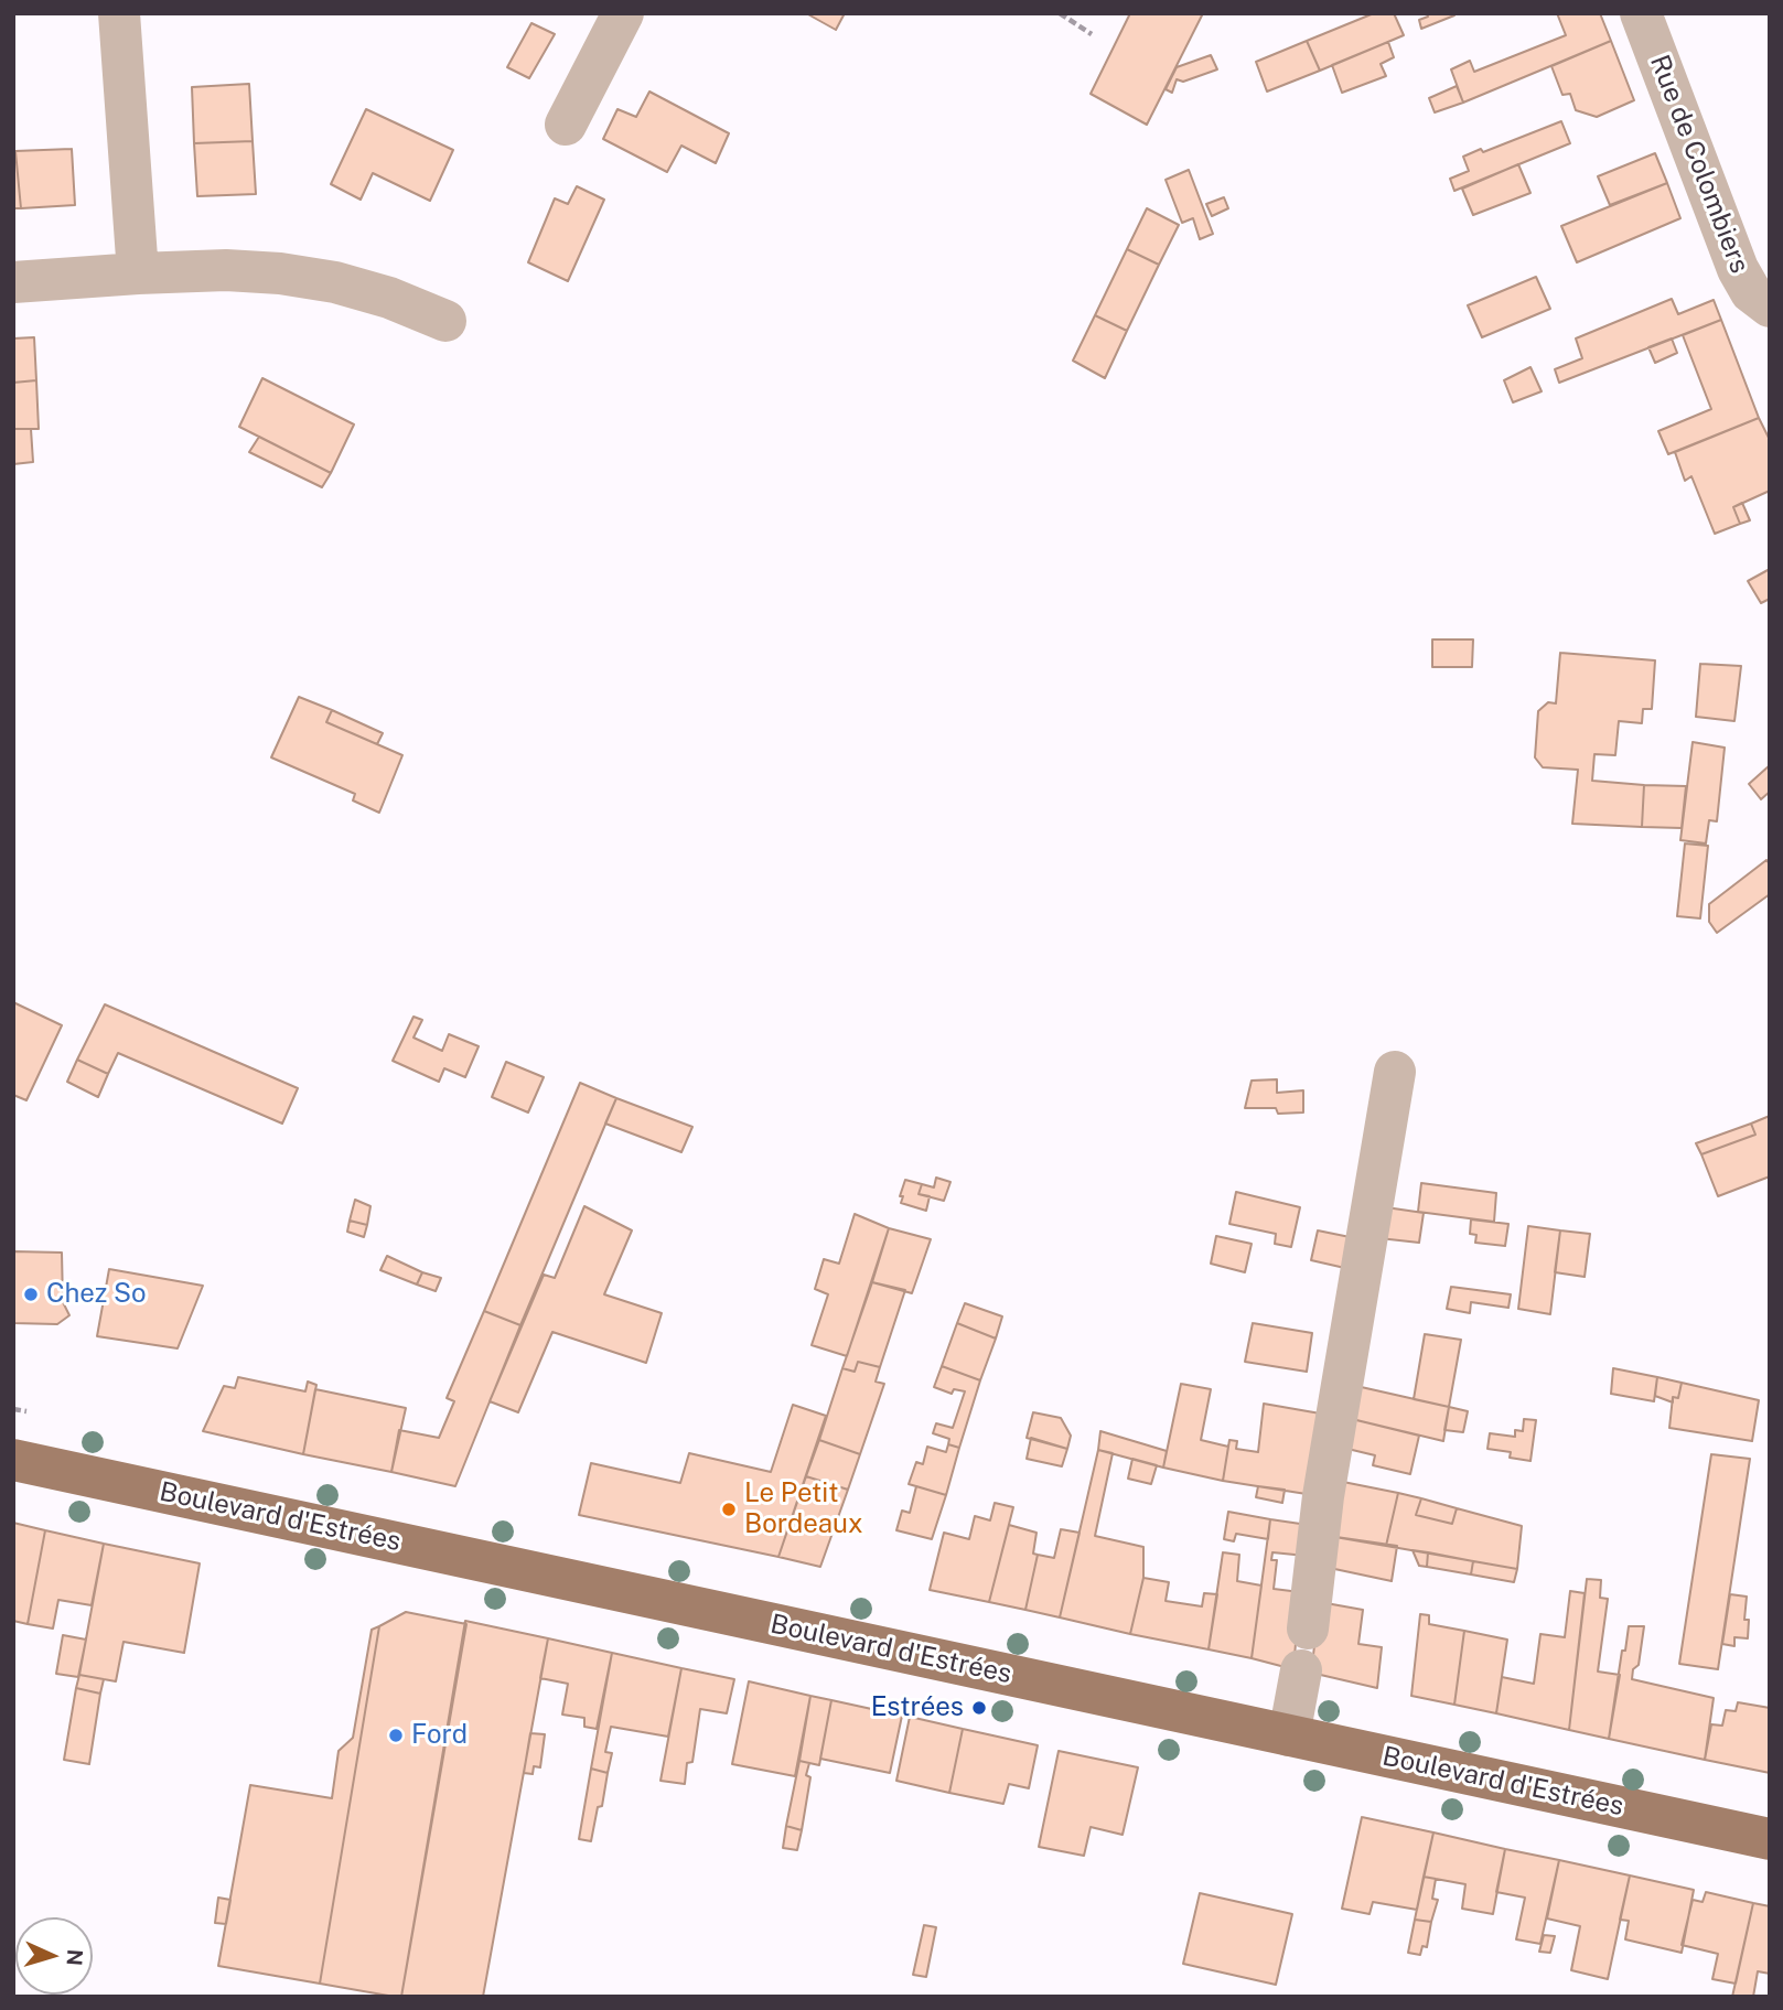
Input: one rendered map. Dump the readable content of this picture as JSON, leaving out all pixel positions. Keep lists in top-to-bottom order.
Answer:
{
  "streets": {
    "main road": ["Boulevard d'Estrées"],
    "street": ["Rue de Colombiers"]
  },
  "places": [
    "Chez So",
    "Le Petit Bordeaux",
    "Estrées",
    "Ford"
  ],
  "north": "right"
}
